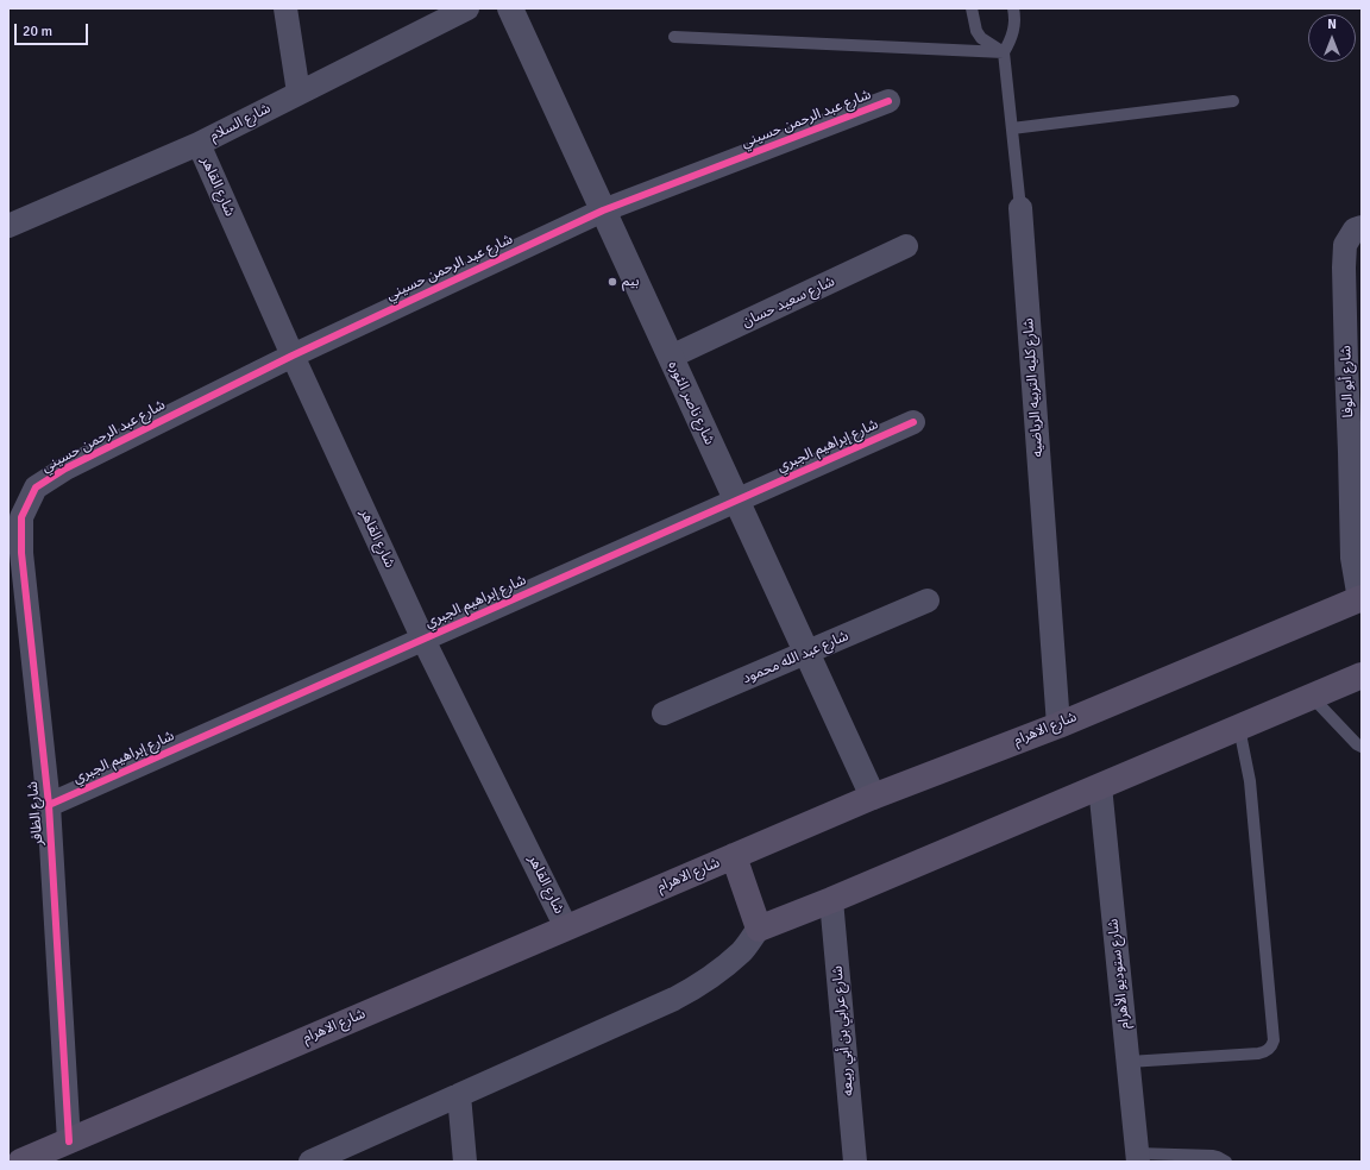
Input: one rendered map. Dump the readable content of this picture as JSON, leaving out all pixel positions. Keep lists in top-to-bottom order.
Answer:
{
  "streets": {
    "main road": ["شارع الاهرام"],
    "street": [
      "شارع عبد الرحمن حسيني",
      "شارع السلام",
      "شارع القاهر",
      "شارع سعيد حسان",
      "شارع أبو الوفا",
      "شارع كليه التربيه الرياضيه",
      "شارع ناصر الثوره",
      "شارع إبراهيم الجبري",
      "شارع عبد الله محمود",
      "شارع الظافر",
      "شارع ستوديو الأهرام",
      "شارع عرابي بن أبي ربيعه"
    ]
  },
  "crossings": [
    ["شارع عبد الرحمن حسيني", "شارع القاهر"],
    ["شارع عبد الرحمن حسيني", "شارع ناصر الثوره"],
    ["شارع عبد الرحمن حسيني", "شارع الظافر"],
    ["شارع السلام", "شارع القاهر"],
    ["شارع القاهر", "شارع إبراهيم الجبري"],
    ["شارع القاهر", "شارع الاهرام"],
    ["شارع سعيد حسان", "شارع ناصر الثوره"],
    ["شارع أبو الوفا", "شارع الاهرام"],
    ["شارع كليه التربيه الرياضيه", "شارع الاهرام"],
    ["شارع ناصر الثوره", "شارع إبراهيم الجبري"],
    ["شارع ناصر الثوره", "شارع عبد الله محمود"],
    ["شارع ناصر الثوره", "شارع الاهرام"],
    ["شارع إبراهيم الجبري", "شارع الظافر"],
    ["شارع الاهرام", "شارع الظافر"]
  ],
  "places": ["بيم"],
  "scale_bar": "20 m",
  "north": "top"
}
